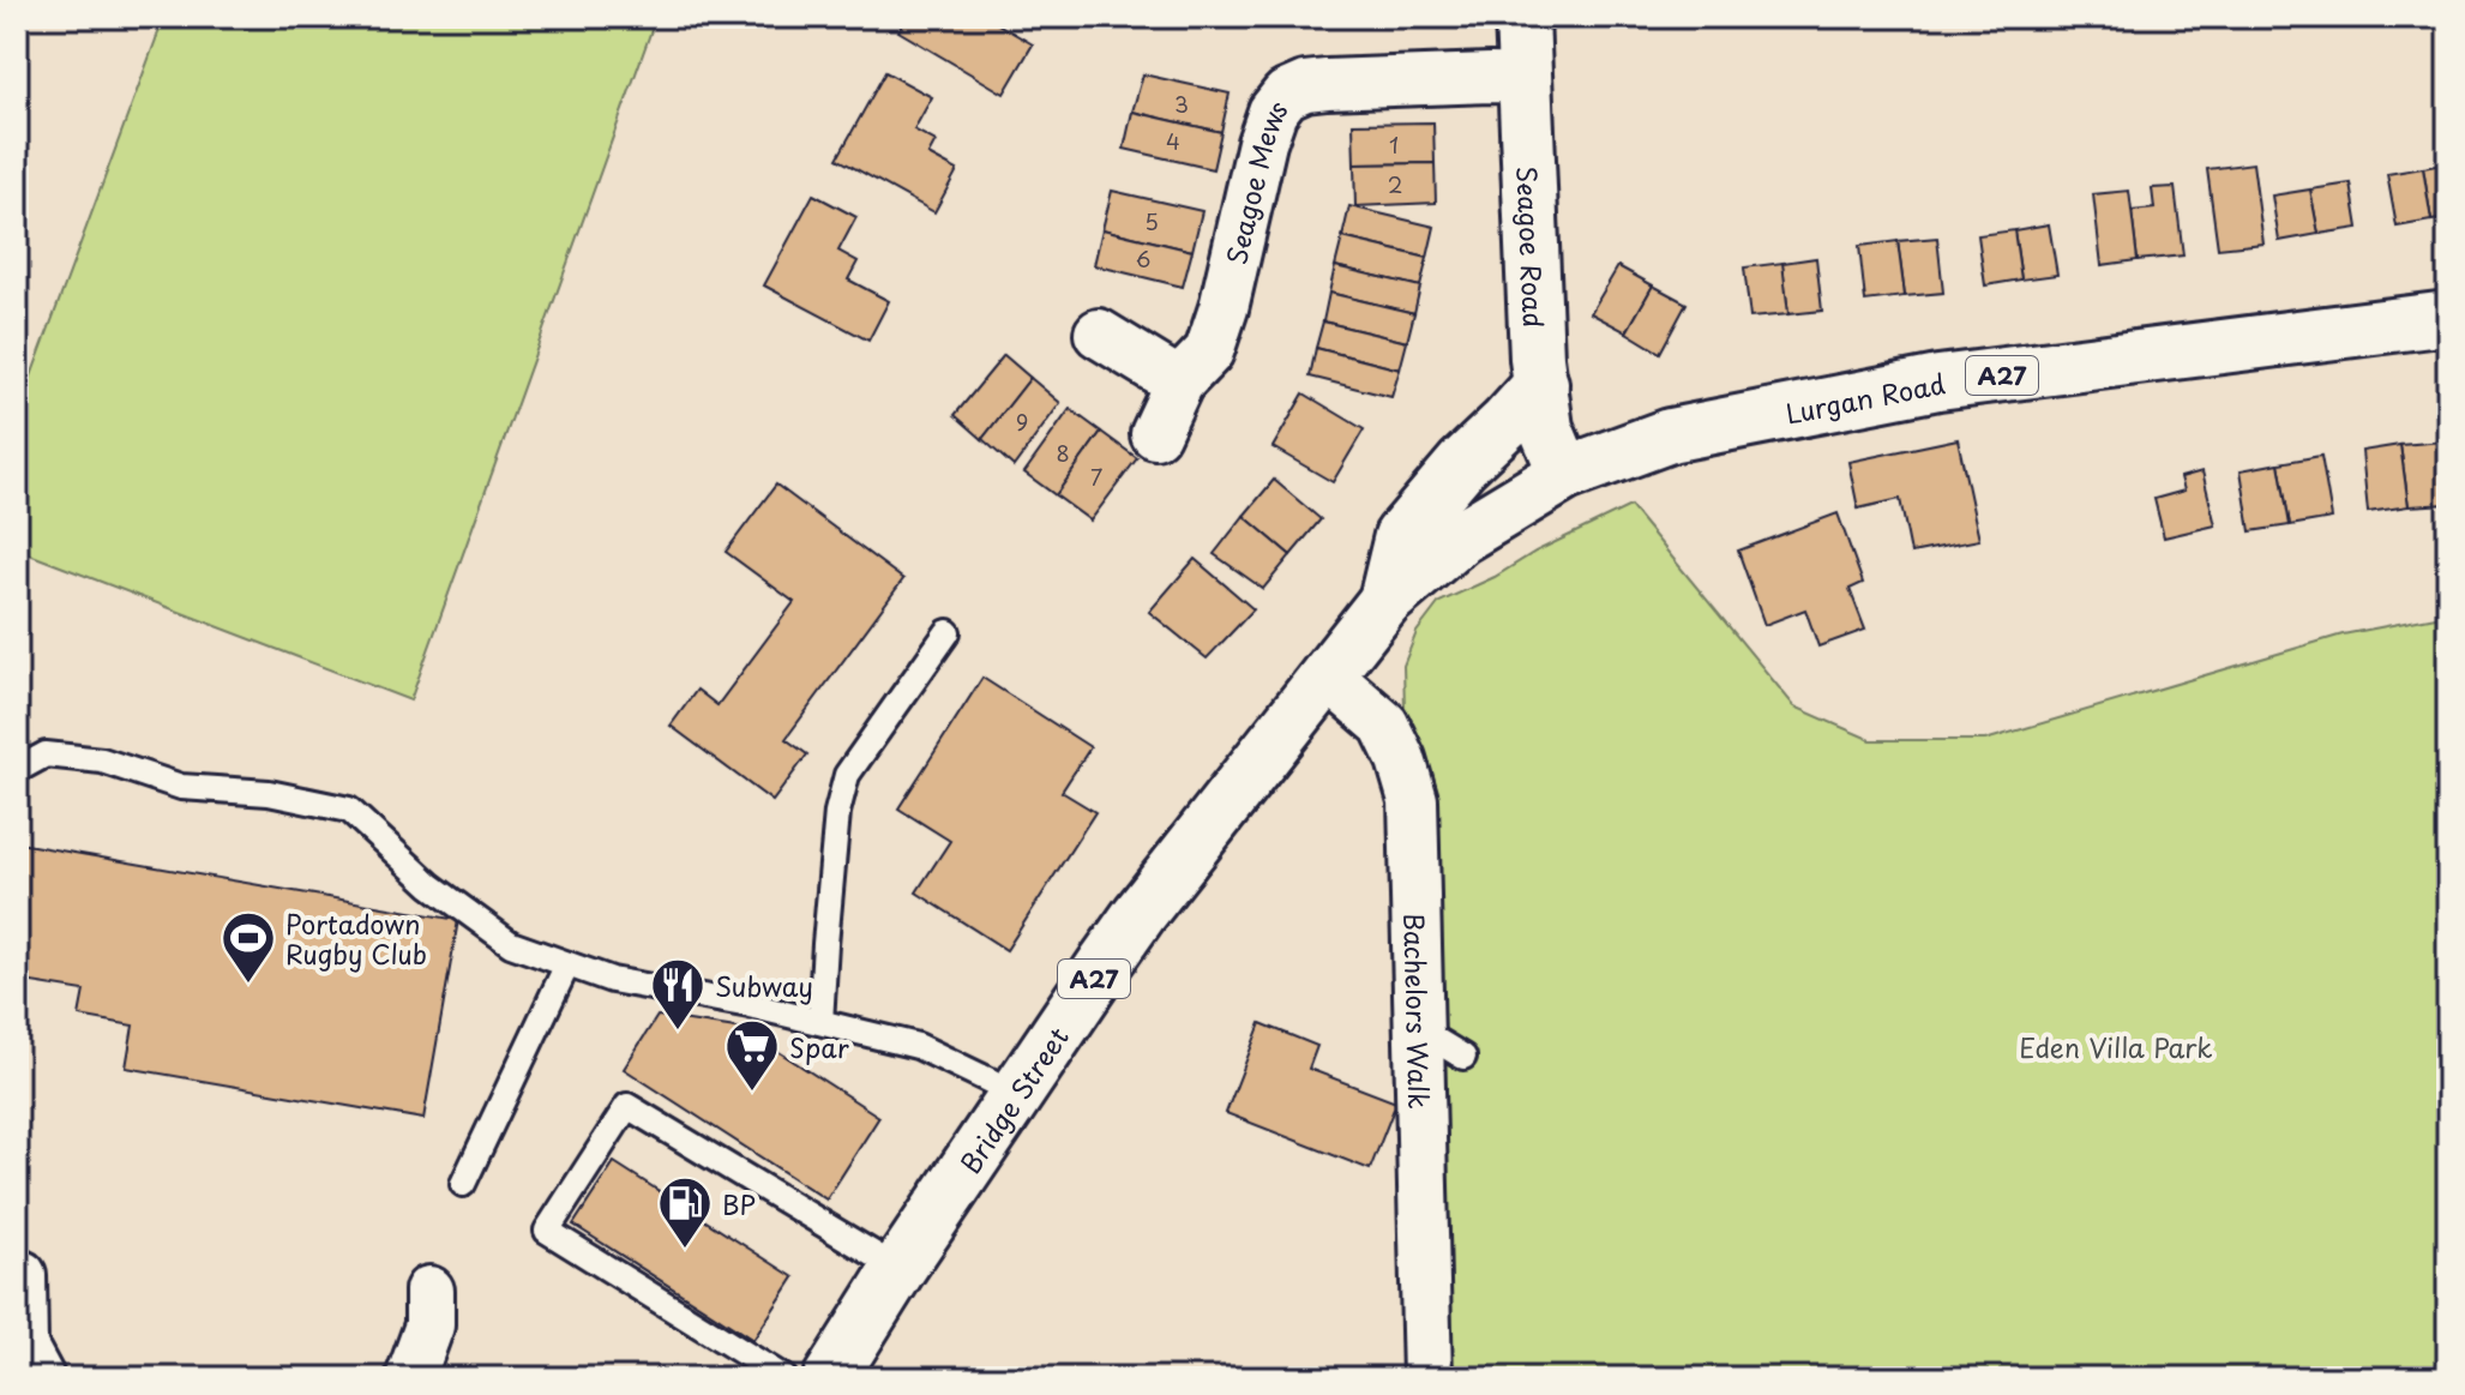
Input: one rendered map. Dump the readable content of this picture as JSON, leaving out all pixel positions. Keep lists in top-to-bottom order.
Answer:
{
  "streets": {
    "main road": [
      "Seagoe Road",
      "A27",
      "Lurgan Road",
      "Bridge Street"
    ],
    "street": ["Seagoe Mews", "Bachelors Walk"]
  },
  "crossings": [
    ["Seagoe Mews", "Seagoe Road"],
    ["Seagoe Road", "Lurgan Road"],
    ["Lurgan Road", "Bridge Street"],
    ["Bachelors Walk", "Bridge Street"]
  ],
  "parks": ["Eden Villa Park"],
  "places": {
    "sports": ["Portadown Rugby Club"],
    "restaurant": ["Subway"],
    "supermarket": ["Spar"],
    "fuel station": ["BP"]
  },
  "house_numbers": [
    "3",
    "4",
    "1",
    "2",
    "5",
    "6",
    "9",
    "8",
    "7"
  ]
}
